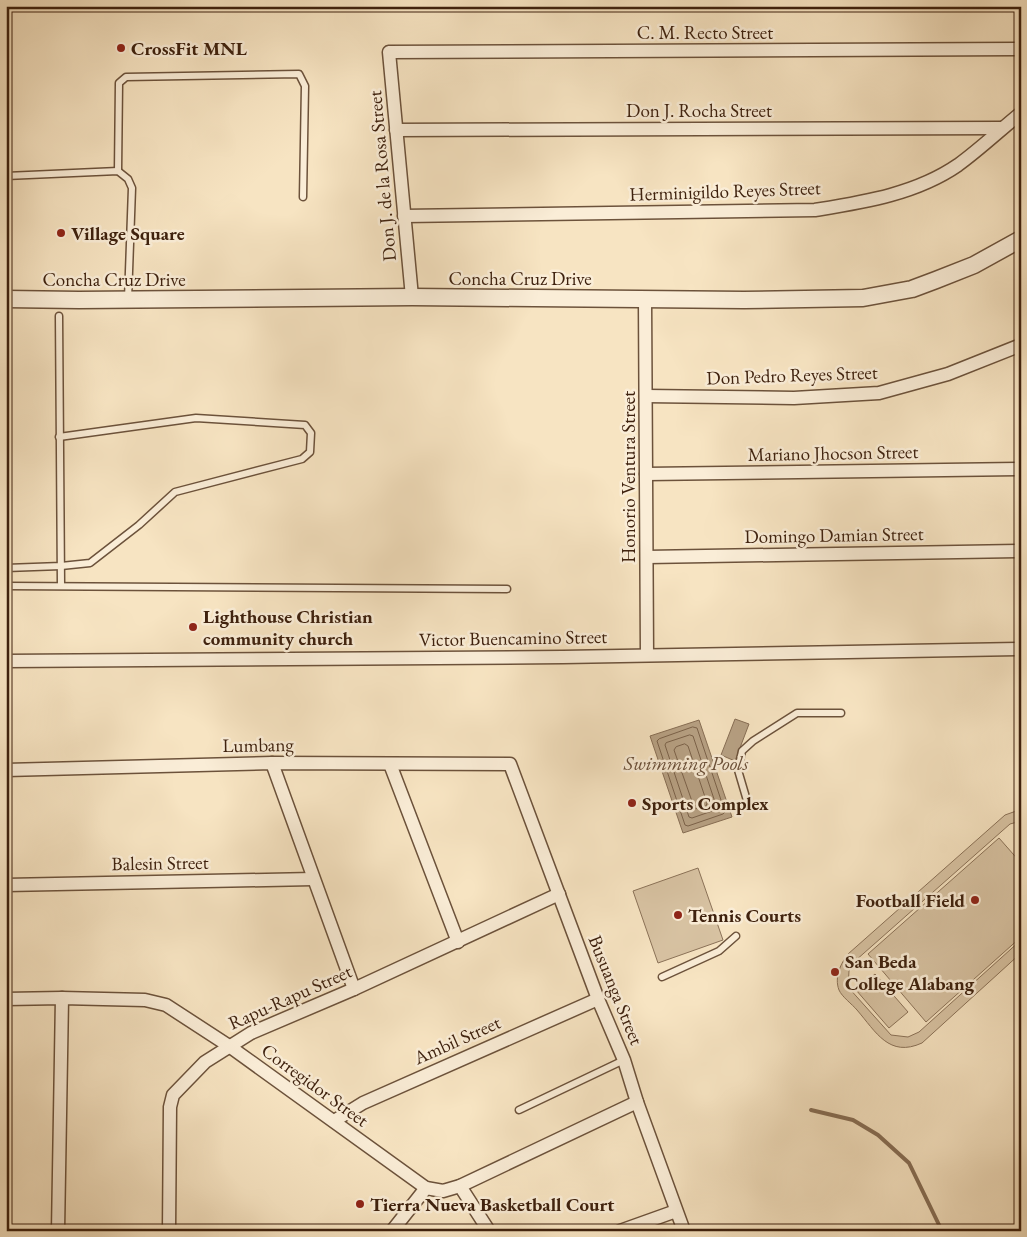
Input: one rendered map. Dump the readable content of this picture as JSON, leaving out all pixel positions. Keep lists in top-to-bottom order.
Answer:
{
  "streets": {
    "street": [
      "C. M. Recto Street",
      "Don J. Rocha Street",
      "Don J. de la Rosa Street",
      "Herminigildo Reyes Street",
      "Concha Cruz Drive",
      "Don Pedro Reyes Street",
      "Mariano Jhocson Street",
      "Honorio Ventura Street",
      "Domingo Damian Street",
      "Victor Buencamino Street",
      "Lumbang",
      "Balesin Street",
      "Busuanga Street",
      "Rapu-Rapu Street",
      "Ambil Street",
      "Corregidor Street"
    ]
  },
  "crossings": [
    ["C. M. Recto Street", "Don J. de la Rosa Street"],
    ["Don J. Rocha Street", "Don J. de la Rosa Street"],
    ["Don J. Rocha Street", "Herminigildo Reyes Street"],
    ["Don J. de la Rosa Street", "Herminigildo Reyes Street"],
    ["Don J. de la Rosa Street", "Concha Cruz Drive"],
    ["Concha Cruz Drive", "Honorio Ventura Street"],
    ["Don Pedro Reyes Street", "Honorio Ventura Street"],
    ["Mariano Jhocson Street", "Honorio Ventura Street"],
    ["Honorio Ventura Street", "Domingo Damian Street"],
    ["Honorio Ventura Street", "Victor Buencamino Street"],
    ["Lumbang", "Busuanga Street"],
    ["Busuanga Street", "Rapu-Rapu Street"],
    ["Busuanga Street", "Ambil Street"],
    ["Rapu-Rapu Street", "Corregidor Street"],
    ["Ambil Street", "Corregidor Street"]
  ],
  "water": ["Swimming Pools"],
  "places": [
    "CrossFit MNL",
    "Village Square",
    "Lighthouse Christian community church",
    "Sports Complex",
    "Football Field",
    "Tennis Courts",
    "San Beda College Alabang",
    "Tierra Nueva Basketball Court"
  ]
}
